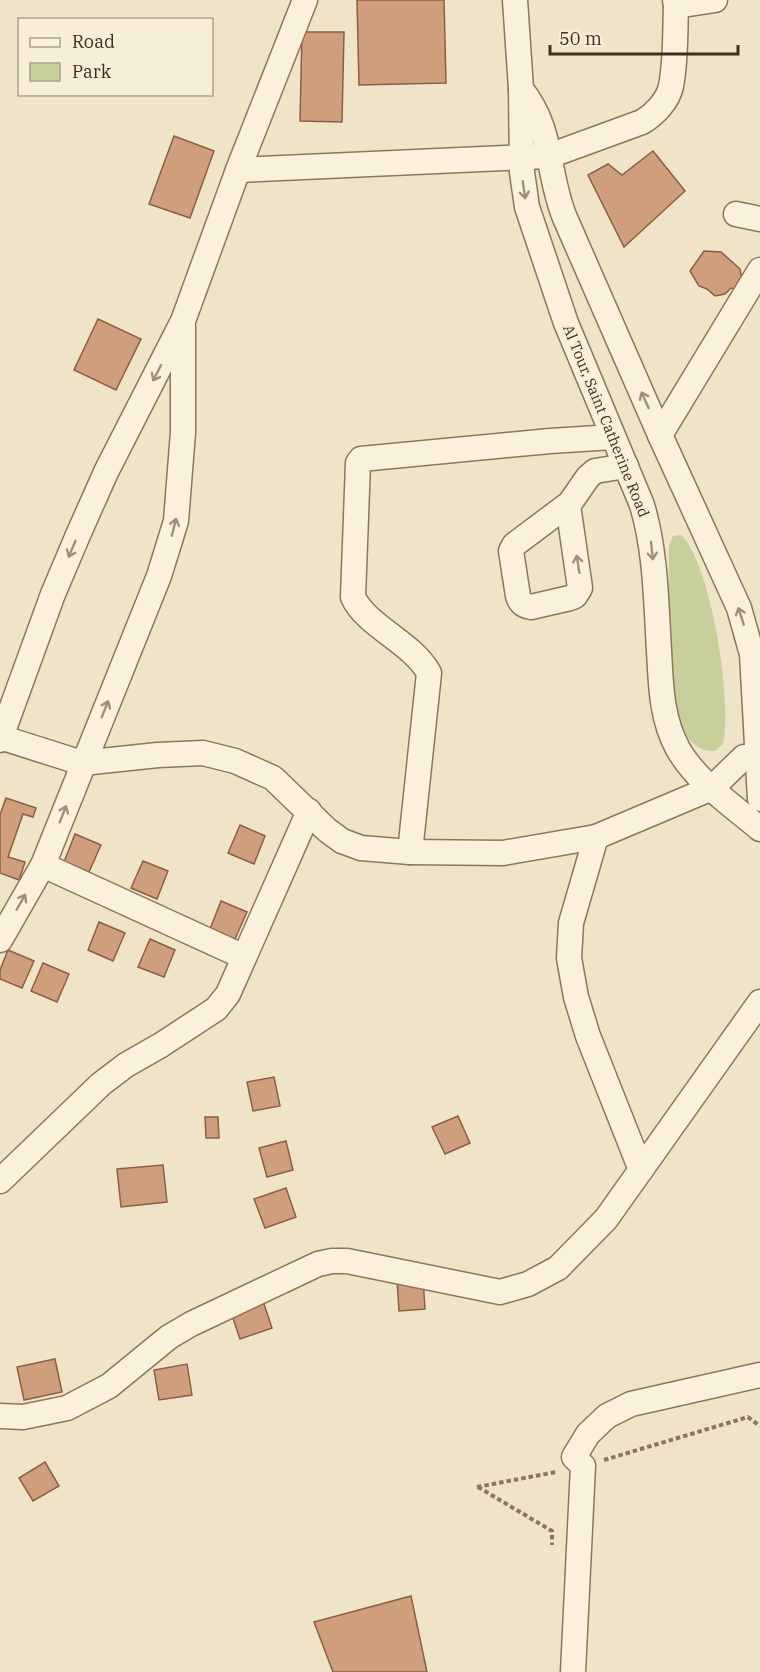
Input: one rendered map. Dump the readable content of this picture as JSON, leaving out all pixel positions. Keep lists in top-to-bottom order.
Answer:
{
  "streets": {
    "street": ["Al Tour, Saint Catherine Road"]
  },
  "legend": ["Road", "Park"],
  "scale_bar": "50 m"
}
